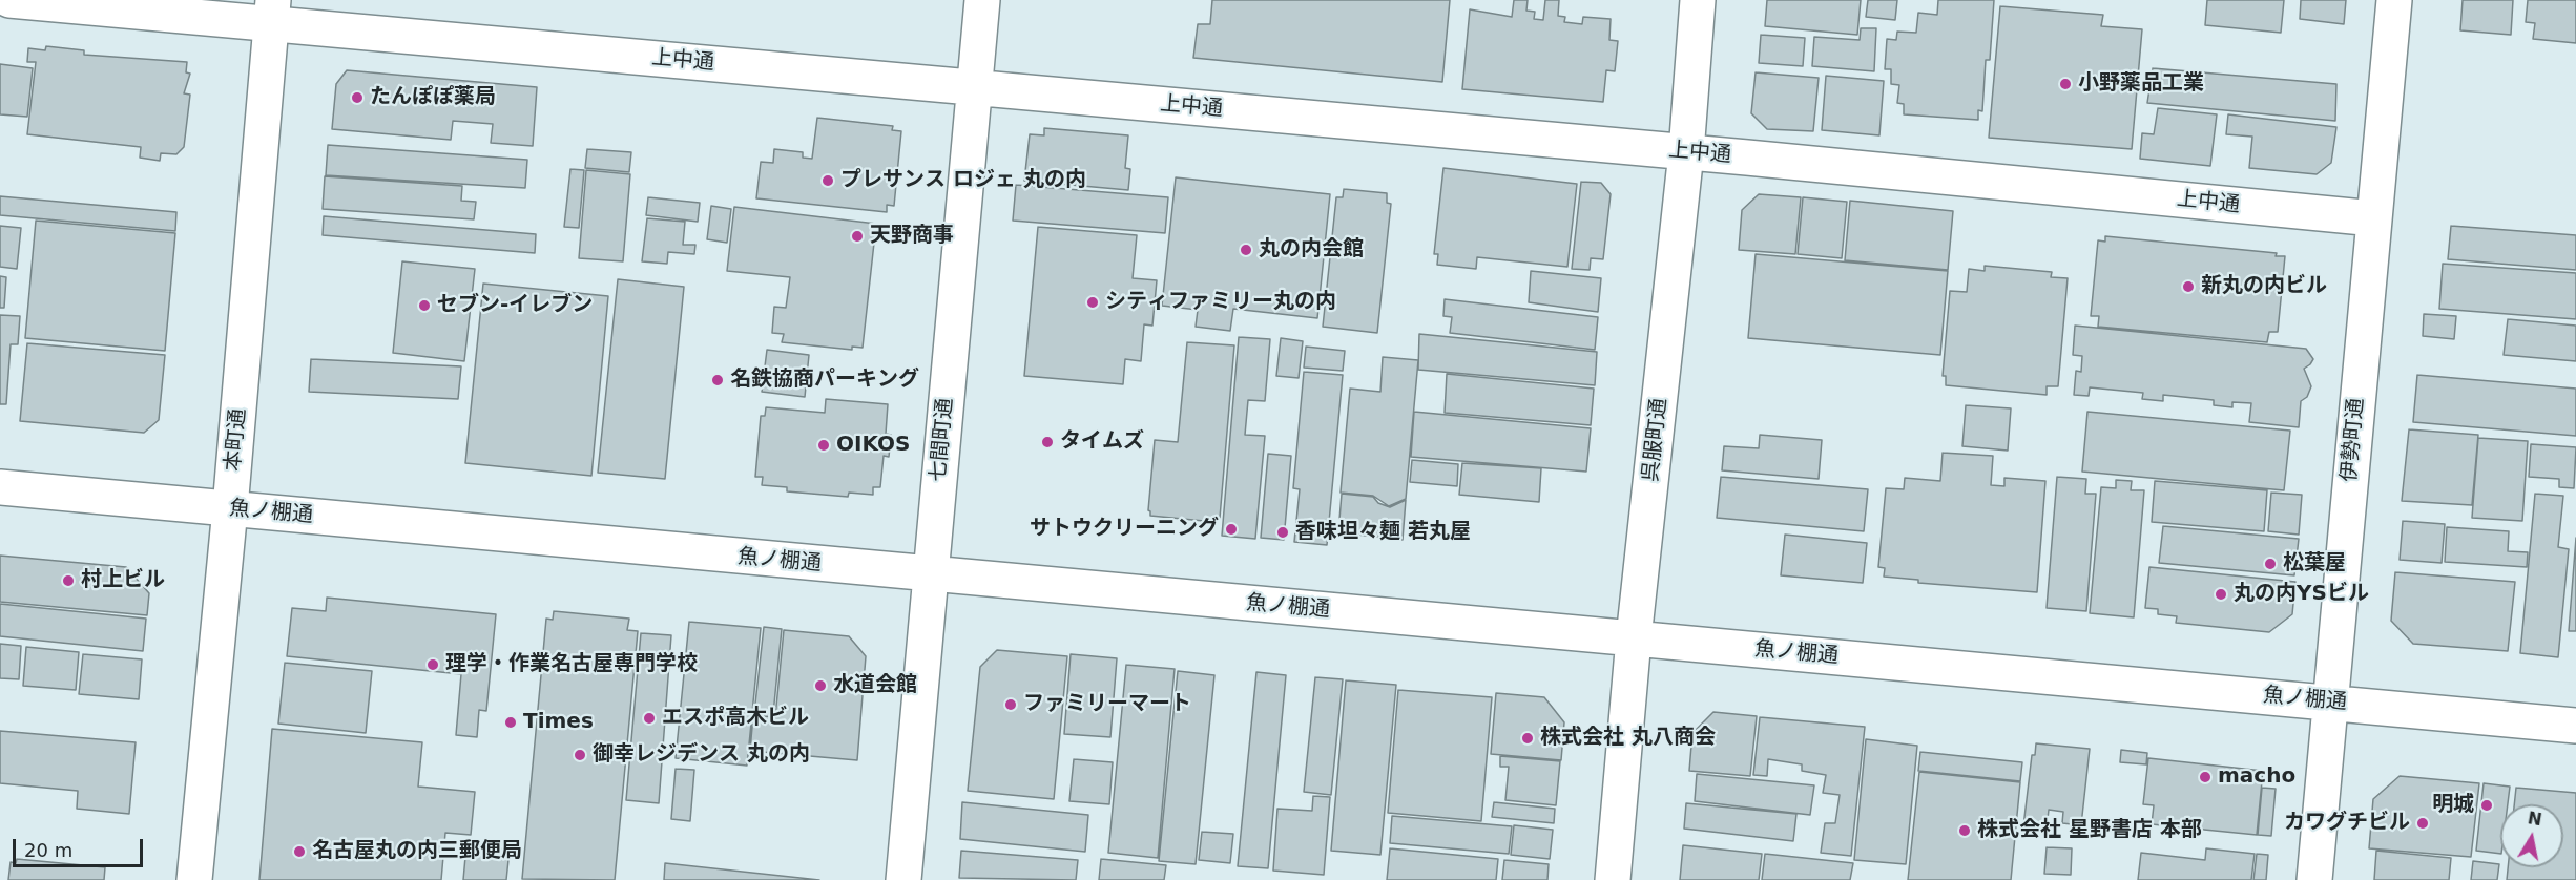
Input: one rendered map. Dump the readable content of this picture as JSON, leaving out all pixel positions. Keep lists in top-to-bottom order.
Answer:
{
  "streets": {
    "street": [
      "上中通",
      "本町通",
      "七間町通",
      "呉服町通",
      "伊勢町通",
      "魚ノ棚通"
    ]
  },
  "crossings": [
    ["上中通", "本町通"],
    ["上中通", "七間町通"],
    ["上中通", "呉服町通"],
    ["上中通", "伊勢町通"],
    ["本町通", "魚ノ棚通"],
    ["七間町通", "魚ノ棚通"],
    ["呉服町通", "魚ノ棚通"],
    ["伊勢町通", "魚ノ棚通"]
  ],
  "places": [
    "小野薬品工業",
    "たんぽぽ薬局",
    "プレサンス ロジェ 丸の内",
    "天野商事",
    "丸の内会館",
    "新丸の内ビル",
    "シティファミリー丸の内",
    "セブン-イレブン",
    "名鉄協商パーキング",
    "タイムズ",
    "OIKOS",
    "サトウクリーニング",
    "香味坦々麺 若丸屋",
    "松葉屋",
    "村上ビル",
    "丸の内YSビル",
    "理学・作業名古屋専門学校",
    "水道会館",
    "ファミリーマート",
    "エスポ高木ビル",
    "Times",
    "株式会社 丸八商会",
    "御幸レジデンス 丸の内",
    "macho",
    "明城",
    "カワグチビル",
    "株式会社 星野書店 本部",
    "名古屋丸の内三郵便局"
  ],
  "scale_bar": "20 m",
  "north": "top"
}
